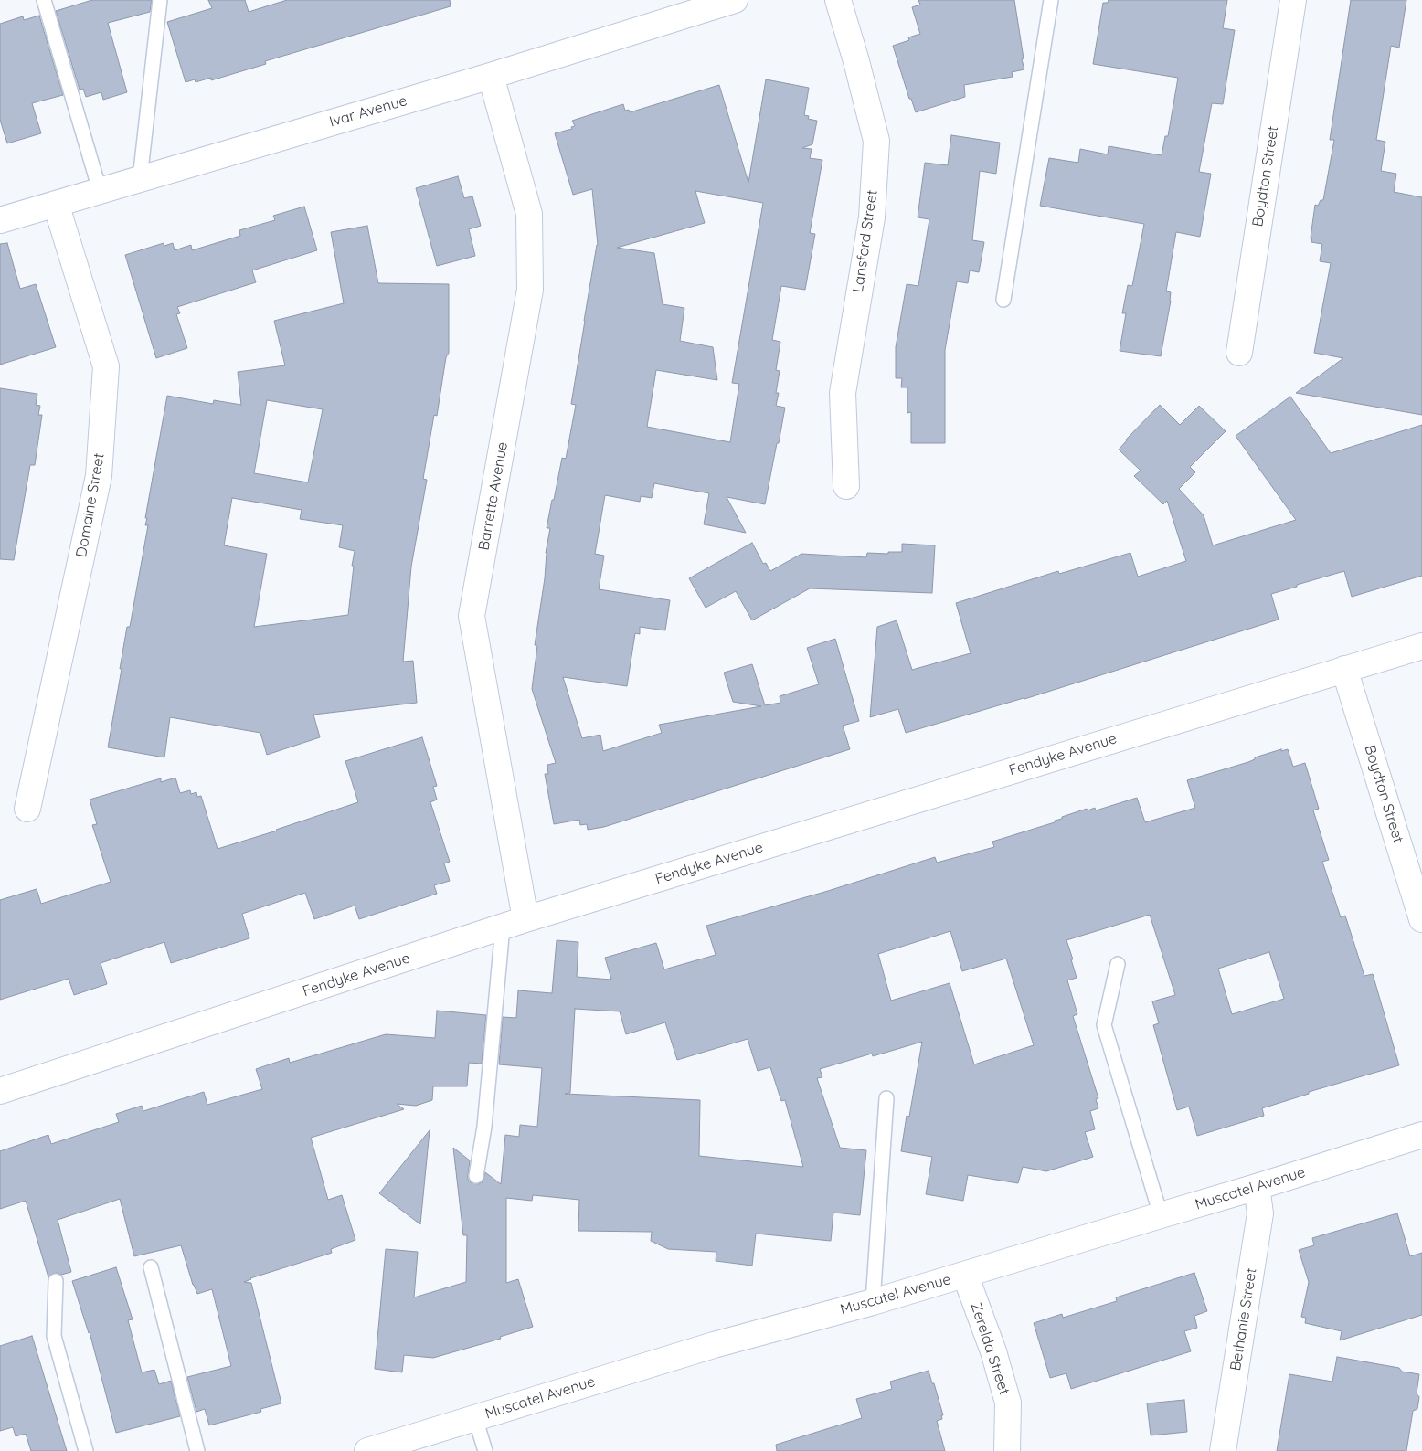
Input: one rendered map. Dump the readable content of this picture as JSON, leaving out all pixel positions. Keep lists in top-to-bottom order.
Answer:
{
  "streets": {
    "street": [
      "Ivar Avenue",
      "Boydton Street",
      "Lansford Street",
      "Barrette Avenue",
      "Domaine Street",
      "Fendyke Avenue",
      "Muscatel Avenue",
      "Bethanie Street",
      "Zerelda Street"
    ]
  },
  "crossings": [
    ["Ivar Avenue", "Barrette Avenue"],
    ["Ivar Avenue", "Domaine Street"],
    ["Boydton Street", "Fendyke Avenue"],
    ["Barrette Avenue", "Fendyke Avenue"],
    ["Muscatel Avenue", "Bethanie Street"],
    ["Muscatel Avenue", "Zerelda Street"]
  ]
}
